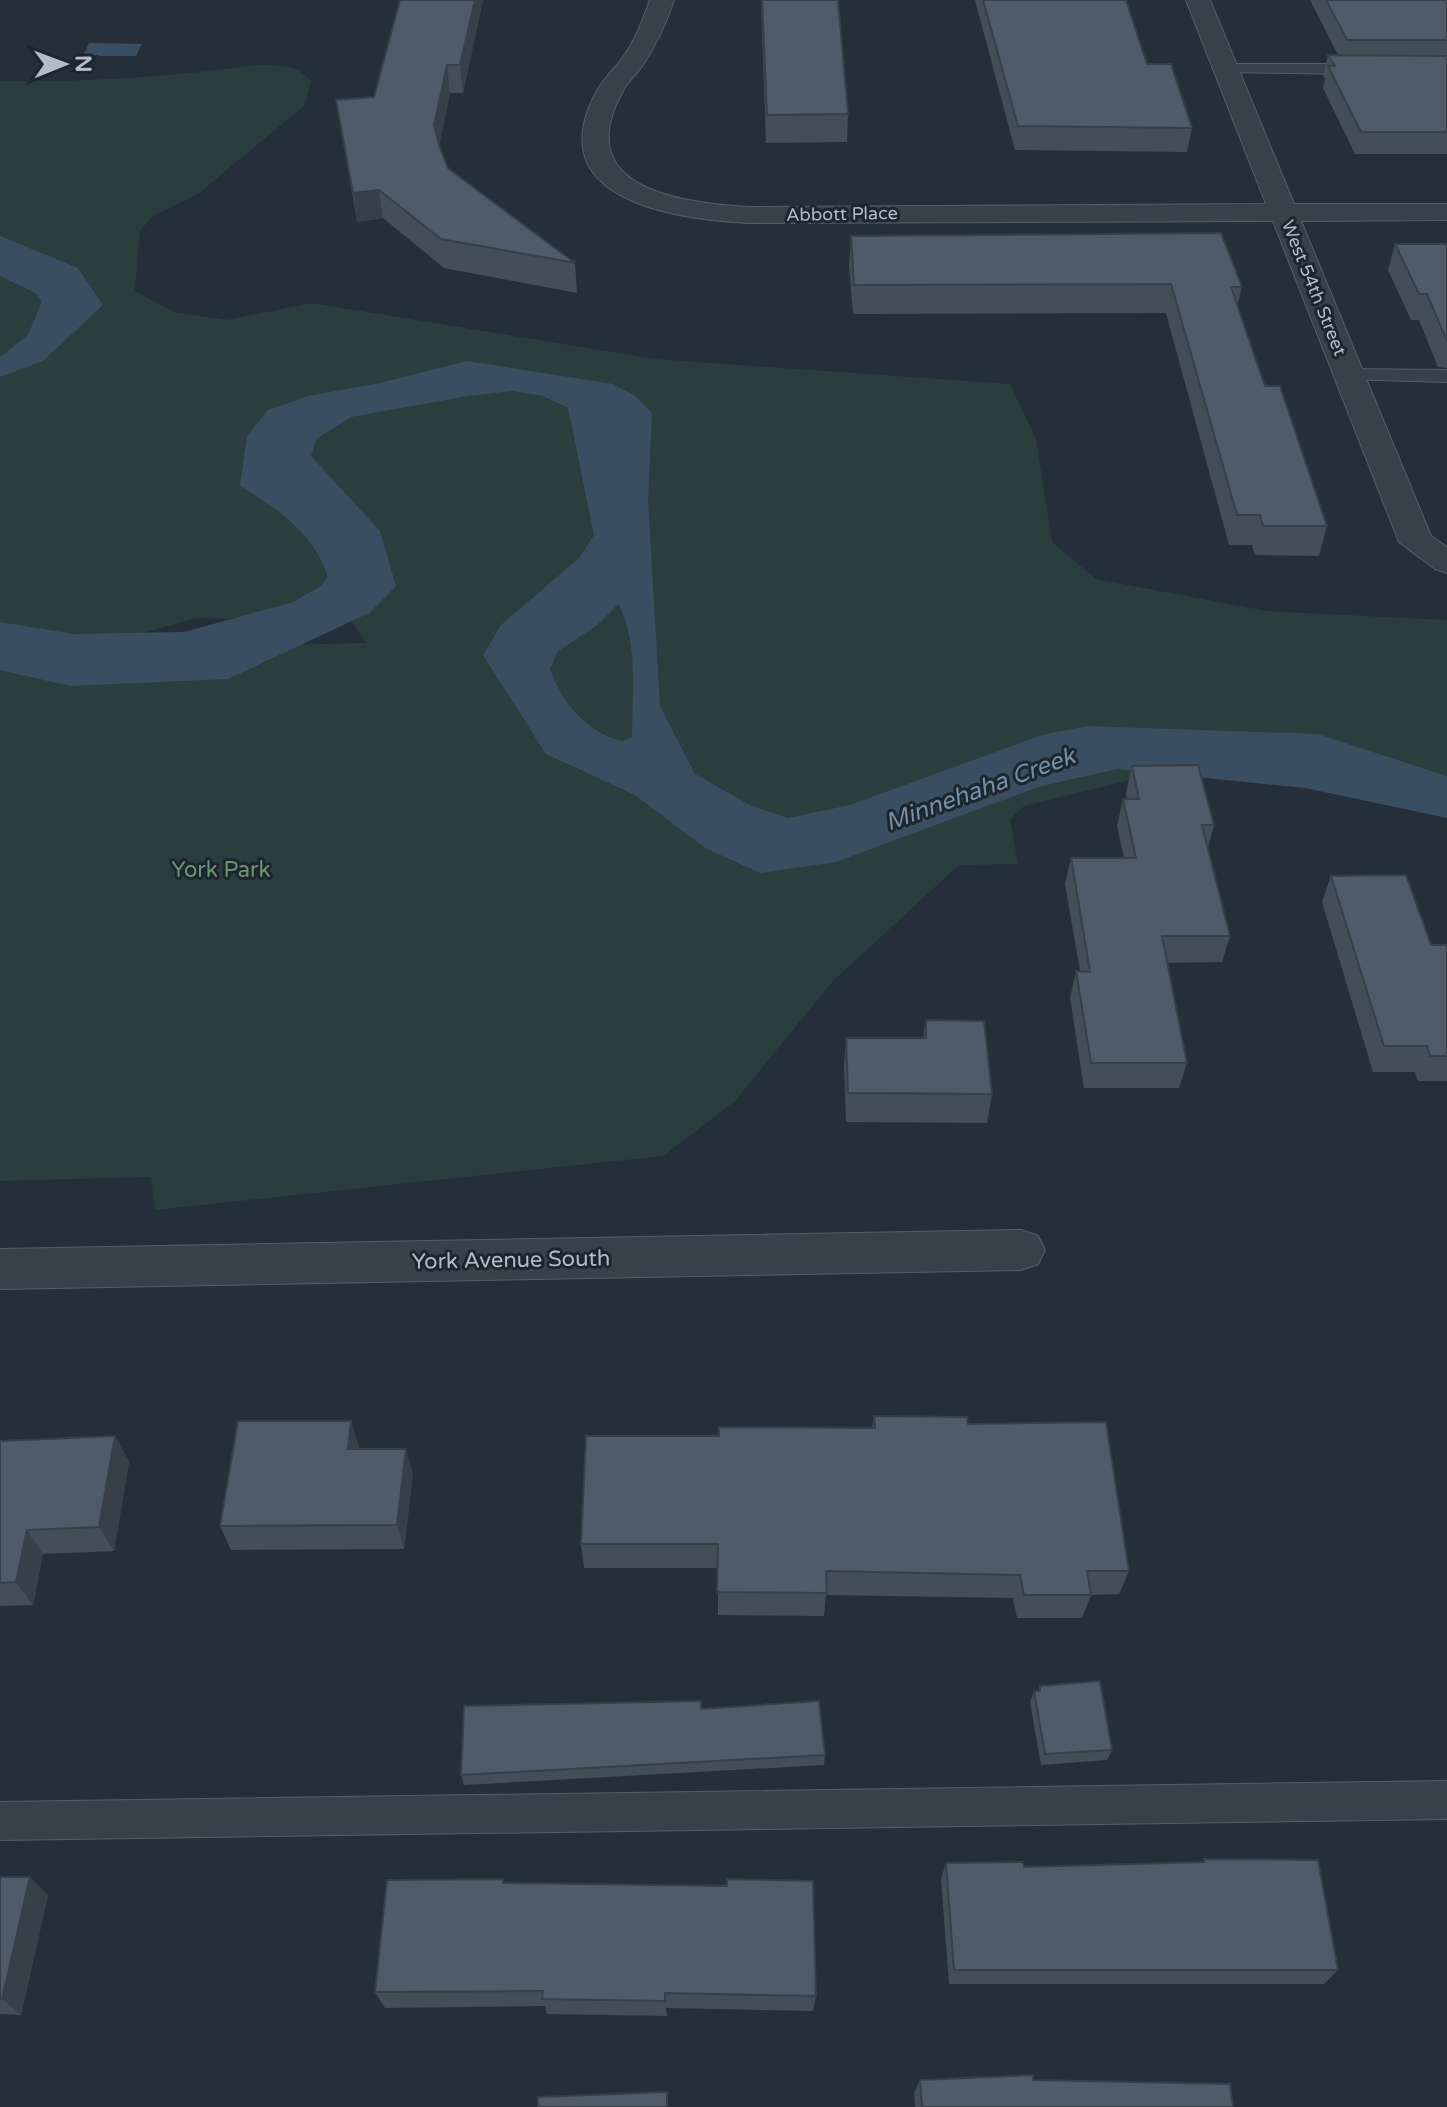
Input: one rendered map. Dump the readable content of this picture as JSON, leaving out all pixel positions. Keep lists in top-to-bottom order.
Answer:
{
  "streets": {
    "street": ["Abbott Place", "West 54th Street", "York Avenue South"]
  },
  "crossings": [
    ["Abbott Place", "West 54th Street"]
  ],
  "water": ["Minnehaha Creek"],
  "parks": ["York Park"],
  "north": "right"
}
